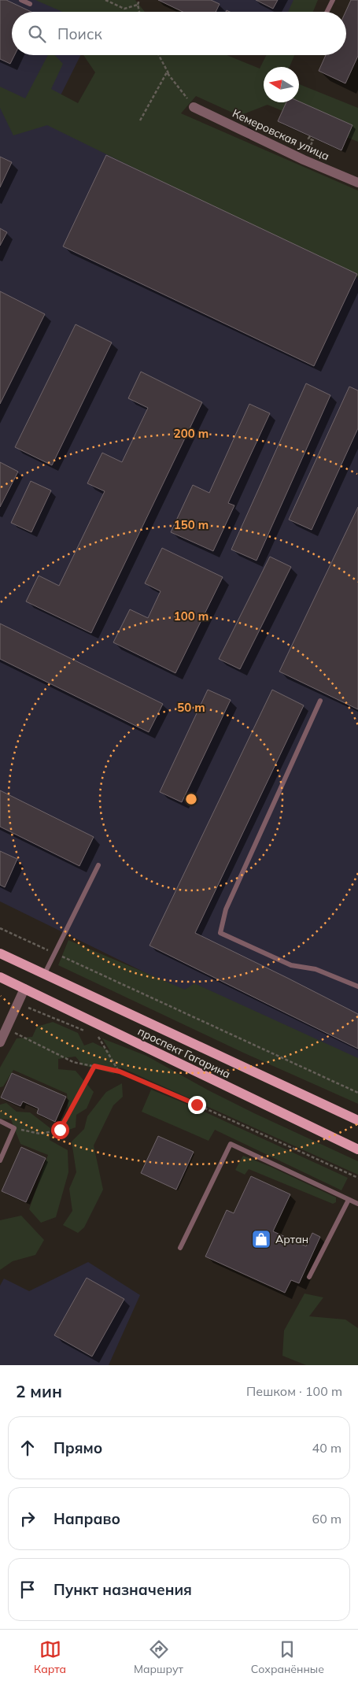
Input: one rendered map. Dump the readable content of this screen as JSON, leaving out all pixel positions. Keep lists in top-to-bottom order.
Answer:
{
  "streets": {
    "main road": ["проспект Гагарина"],
    "street": ["Кемеровская улица"]
  },
  "places": {
    "shop": ["Артан"]
  },
  "north": "left",
  "page": {
    "search": "Поиск",
    "heading": ["2 мин", "Пешком · 100 m"],
    "list": [
      ["Прямо", "40 m"],
      ["Направо", "60 m"],
      "Пункт назначения"
    ],
    "nav": ["Карта", "Маршрут", "Сохранённые"]
  },
  "rings": [
    "200 m",
    "150 m",
    "100 m",
    "50 m"
  ]
}
